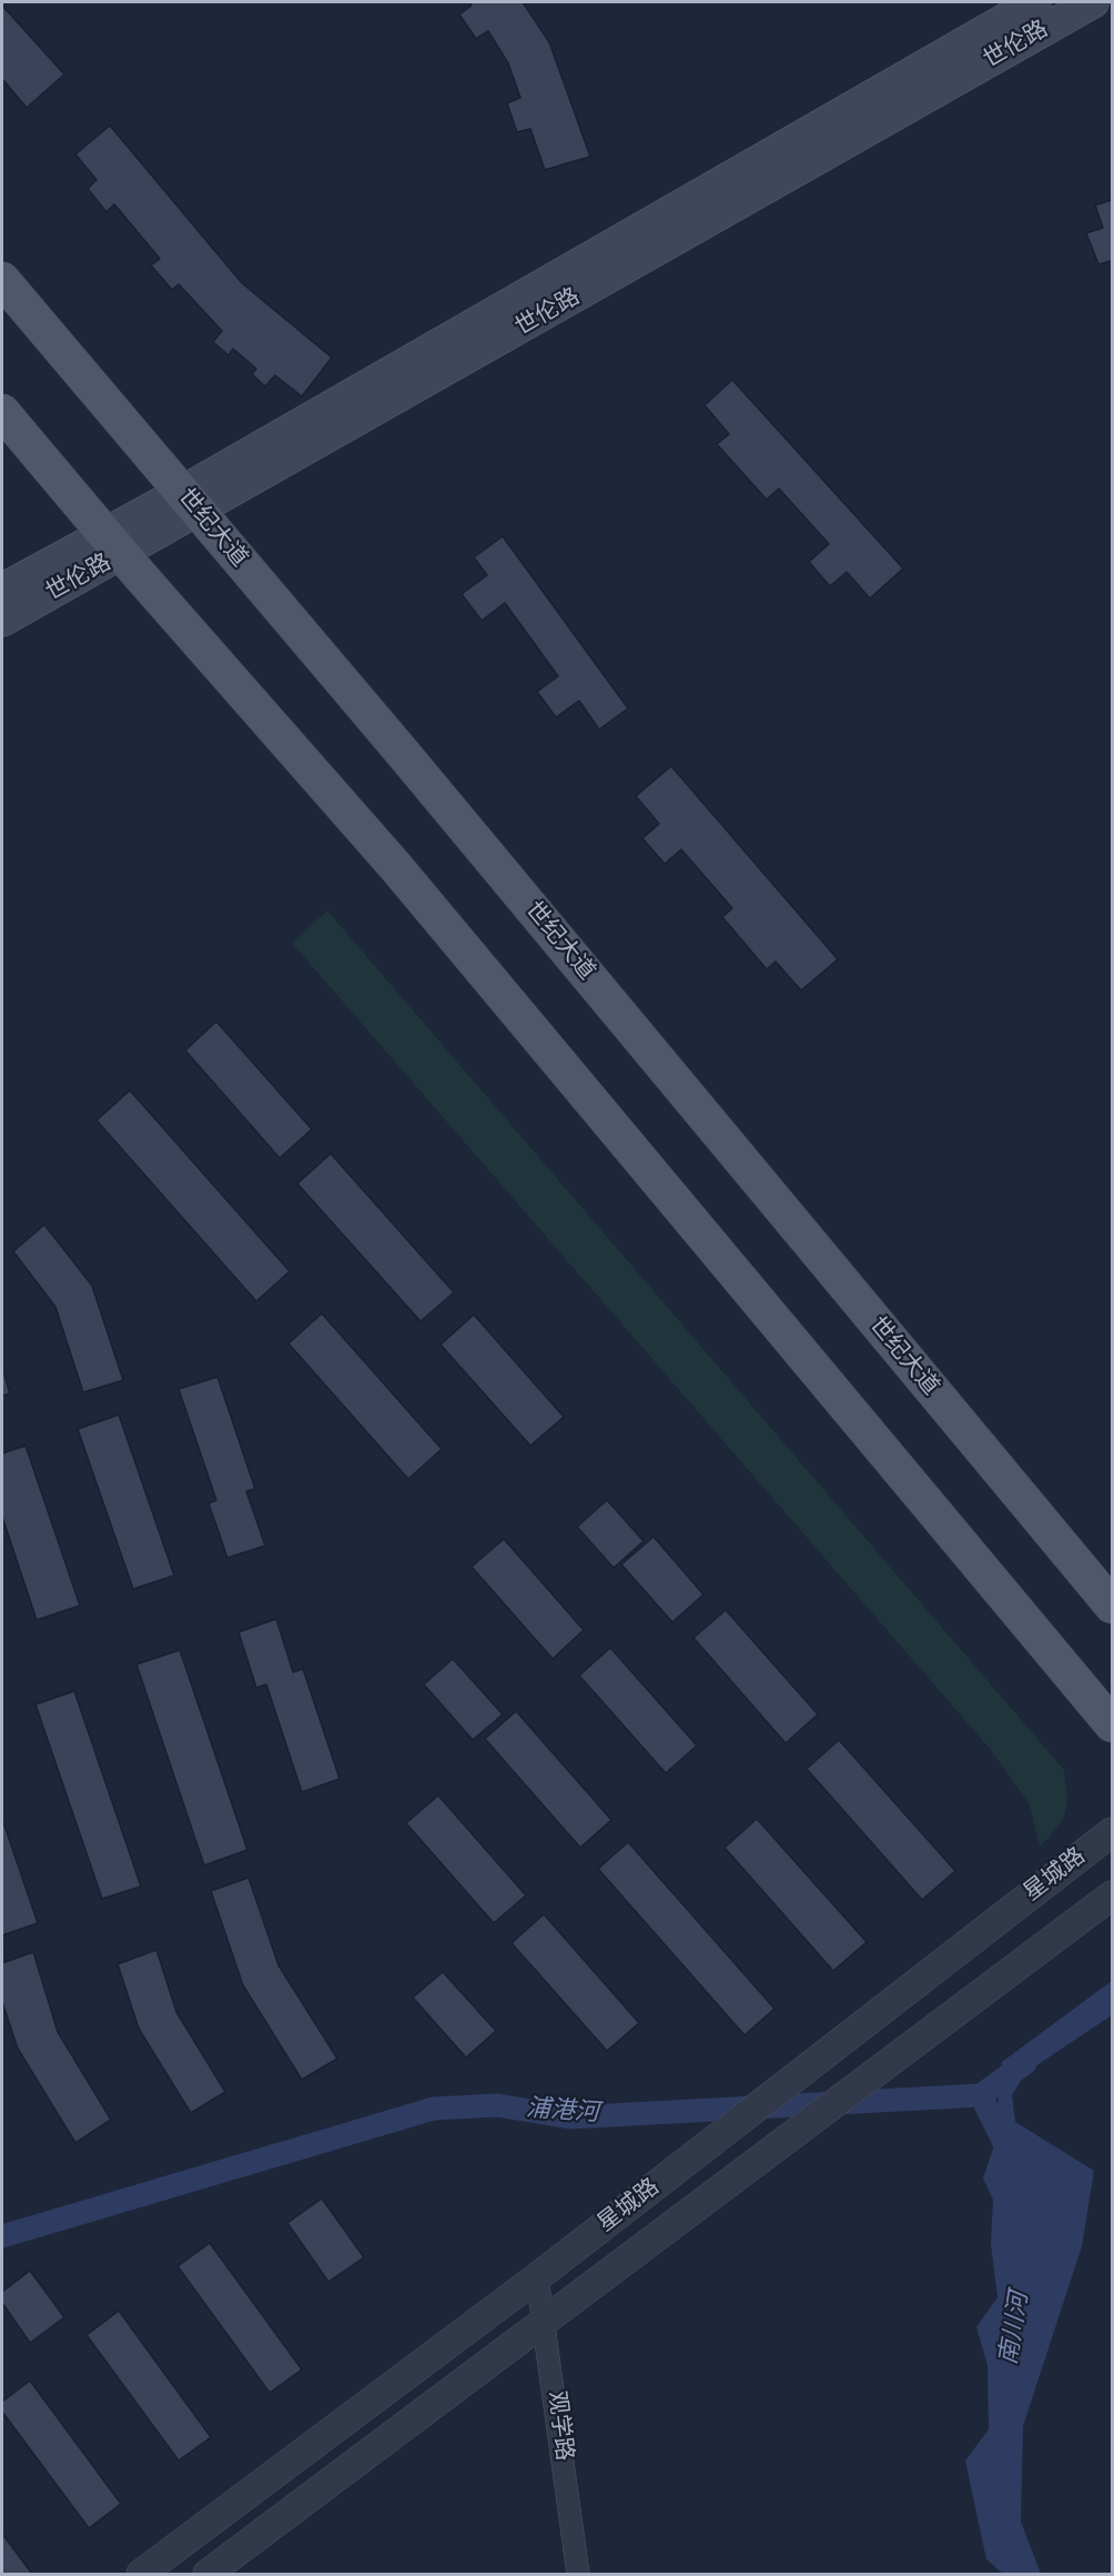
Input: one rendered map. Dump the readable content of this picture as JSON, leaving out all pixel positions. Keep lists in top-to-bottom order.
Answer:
{
  "streets": {
    "main road": ["世伦路", "世纪大道"],
    "street": ["星城路", "观学路"]
  },
  "crossings": [
    ["世伦路", "世纪大道"],
    ["星城路", "观学路"]
  ],
  "water": ["浦港河", "南川河"]
}
